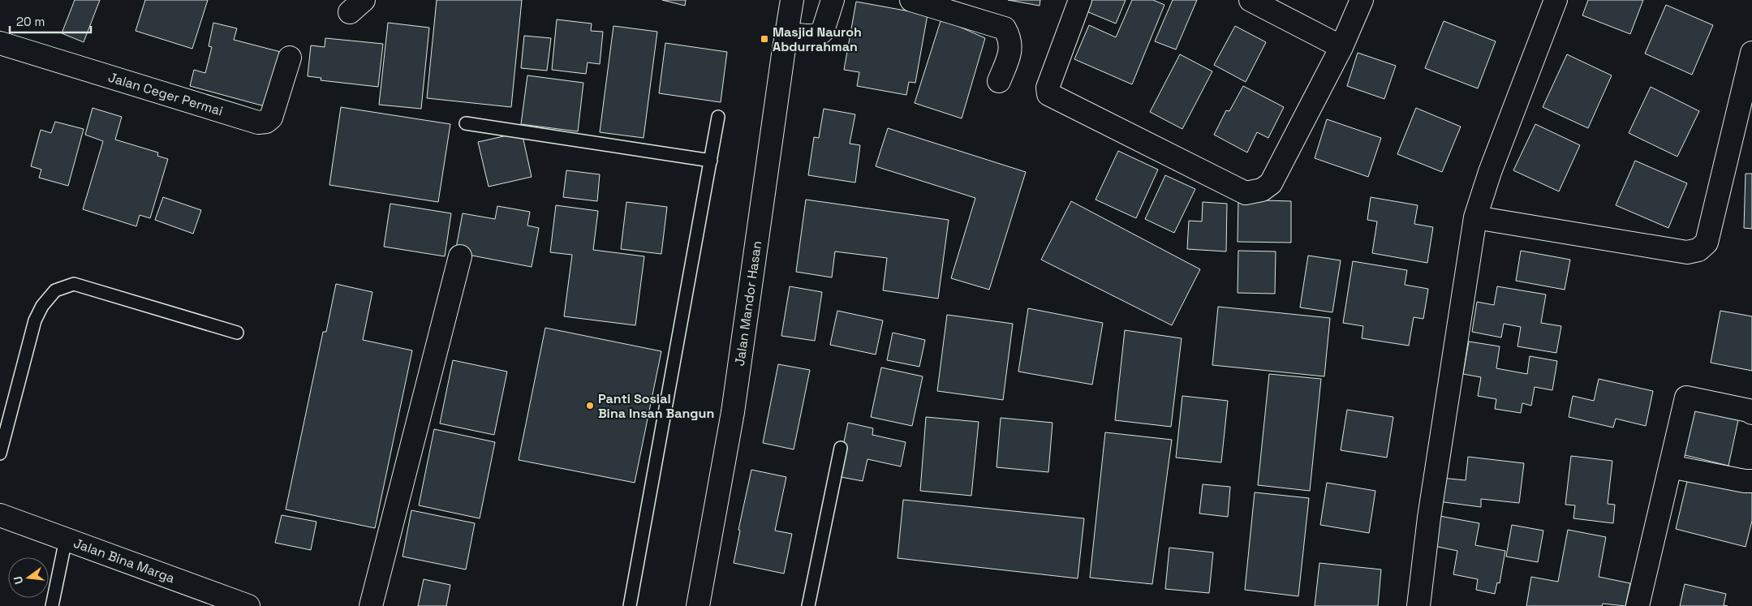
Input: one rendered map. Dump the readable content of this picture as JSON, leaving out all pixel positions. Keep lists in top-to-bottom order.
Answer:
{
  "streets": {
    "street": ["Jalan Ceger Permai", "Jalan Mandor Hasan", "Jalan Bina Marga"]
  },
  "places": {
    "transit": ["Masjid Nauroh Abdurrahman"],
    "other": ["Panti Sosial Bina Insan Bangun"]
  },
  "scale_bar": "20 m",
  "north": "left"
}
